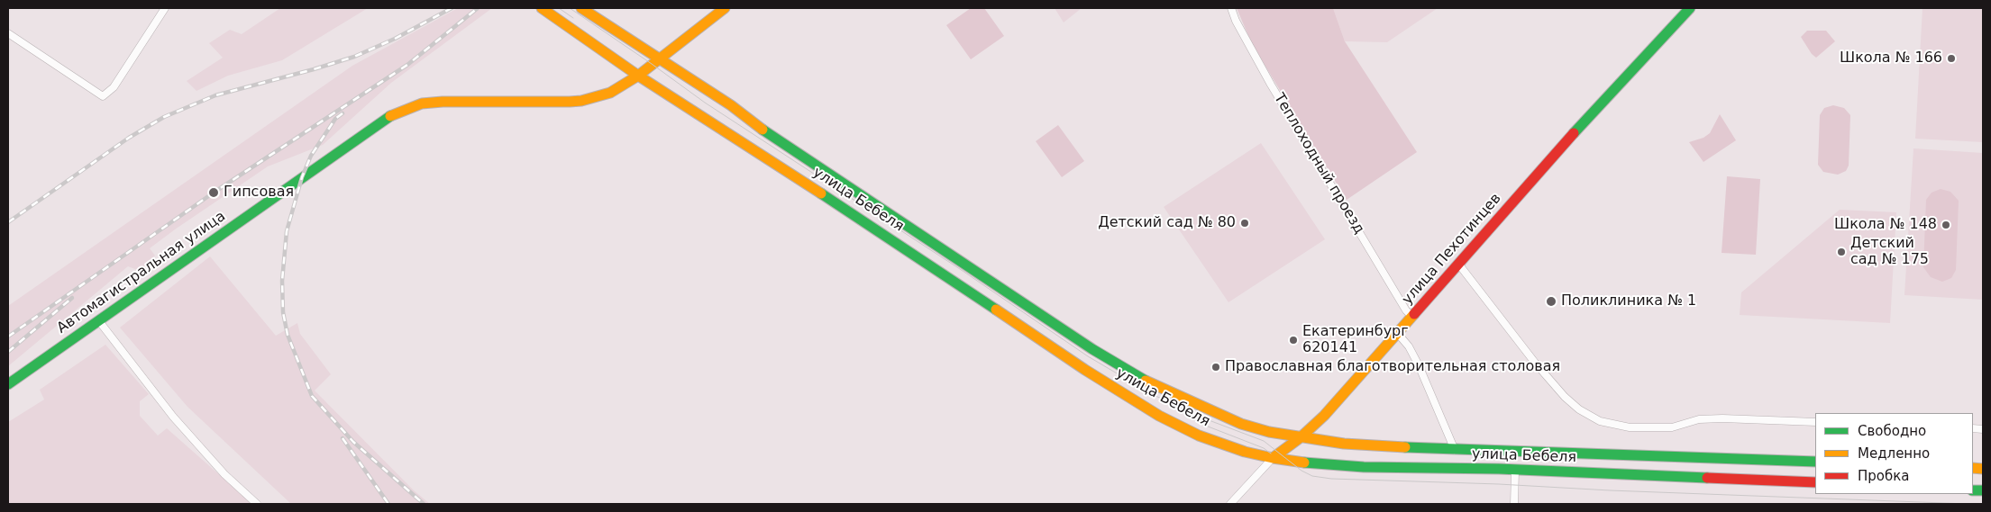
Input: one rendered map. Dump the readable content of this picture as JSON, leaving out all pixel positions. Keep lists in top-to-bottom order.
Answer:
{
  "streets": {
    "main road": ["улица Бебеля", "улица Пехотинцев", "Автомагистральная улица"],
    "street": ["Теплоходный проезд"]
  },
  "crossings": [
    ["Теплоходный проезд", "улица Пехотинцев"],
    ["улица Бебеля", "улица Пехотинцев"],
    ["улица Бебеля", "Автомагистральная улица"]
  ],
  "places": [
    "Школа № 166",
    "Гипсовая",
    "Детский сад № 80",
    "Школа № 148",
    "Детский сад № 175",
    "Поликлиника № 1",
    "Екатеринбург 620141",
    "Православная благотворительная столовая"
  ],
  "legend": ["Свободно", "Медленно", "Пробка"]
}
